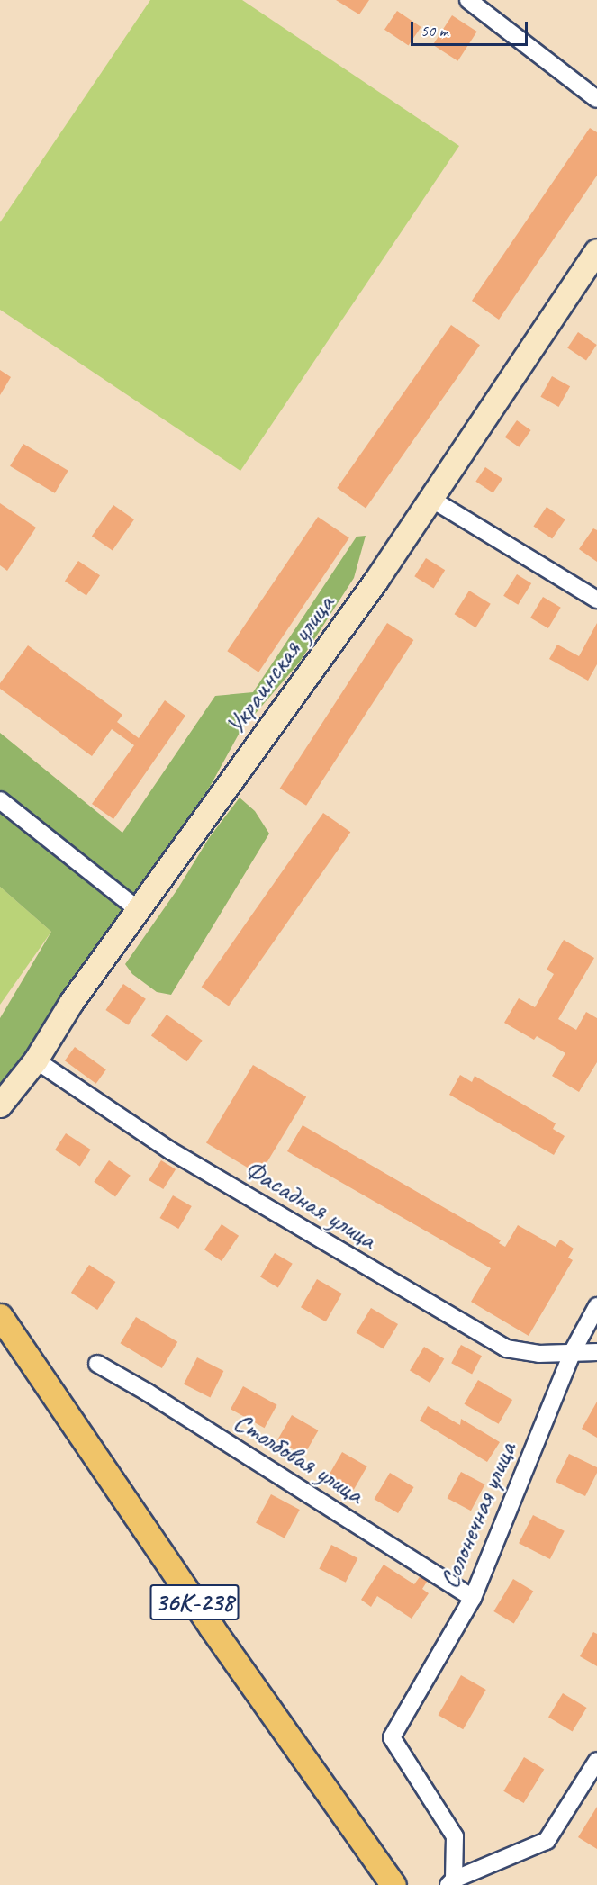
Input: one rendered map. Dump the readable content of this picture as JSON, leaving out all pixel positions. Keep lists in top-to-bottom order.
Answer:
{
  "streets": {
    "main road": ["Украинская улица", "36К-238"],
    "street": ["Фасадная улица", "Столбовая улица", "Солонечная улица"]
  },
  "crossings": [
    ["Украинская улица", "Фасадная улица"],
    ["Фасадная улица", "Солонечная улица"],
    ["Столбовая улица", "Солонечная улица"]
  ],
  "scale_bar": "50 m"
}
